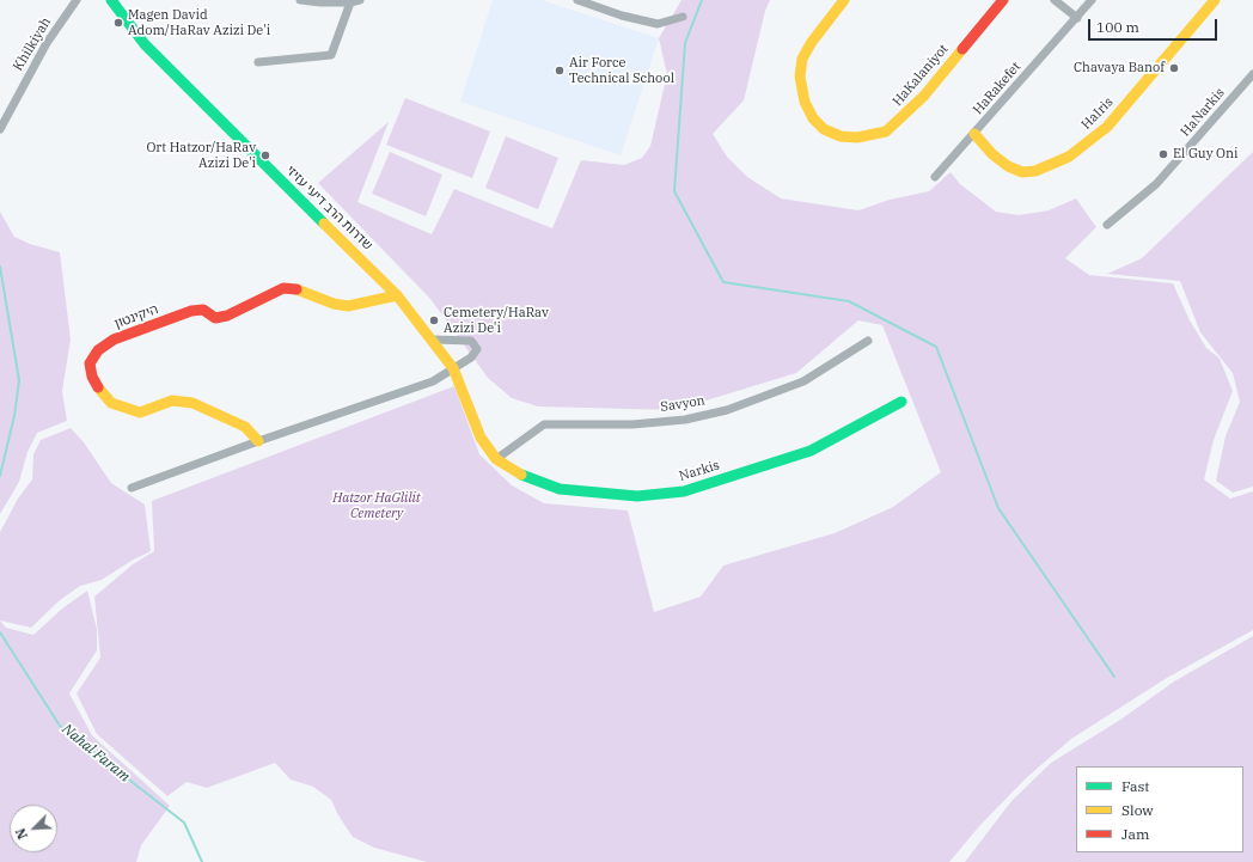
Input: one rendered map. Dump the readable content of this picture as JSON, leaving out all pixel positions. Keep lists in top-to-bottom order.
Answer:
{
  "streets": {
    "street": [
      "Khilkiyah",
      "HaKalaniyot",
      "HaRakefet",
      "HaNarkis",
      "HaIris",
      "שדרות הרב דיעי עזיזי",
      "היקינטון",
      "Savyon",
      "Narkis"
    ]
  },
  "crossings": [
    ["HaRakefet", "HaIris"],
    ["שדרות הרב דיעי עזיזי", "היקינטון"],
    ["שדרות הרב דיעי עזיזי", "Savyon"],
    ["שדרות הרב דיעי עזיזי", "Narkis"],
    ["Savyon", "Narkis"]
  ],
  "water": ["Nahal Faram"],
  "parks": ["Hatzor HaGlilit Cemetery"],
  "places": [
    "Magen David Adom/HaRav Azizi De'i",
    "Chavaya Banof",
    "Air Force Technical School",
    "El Guy Oni",
    "Ort Hatzor/HaRav Azizi De'i",
    "Cemetery/HaRav Azizi De'i"
  ],
  "legend": ["Fast", "Slow", "Jam"],
  "scale_bar": "100 m",
  "north": "bottom left"
}
